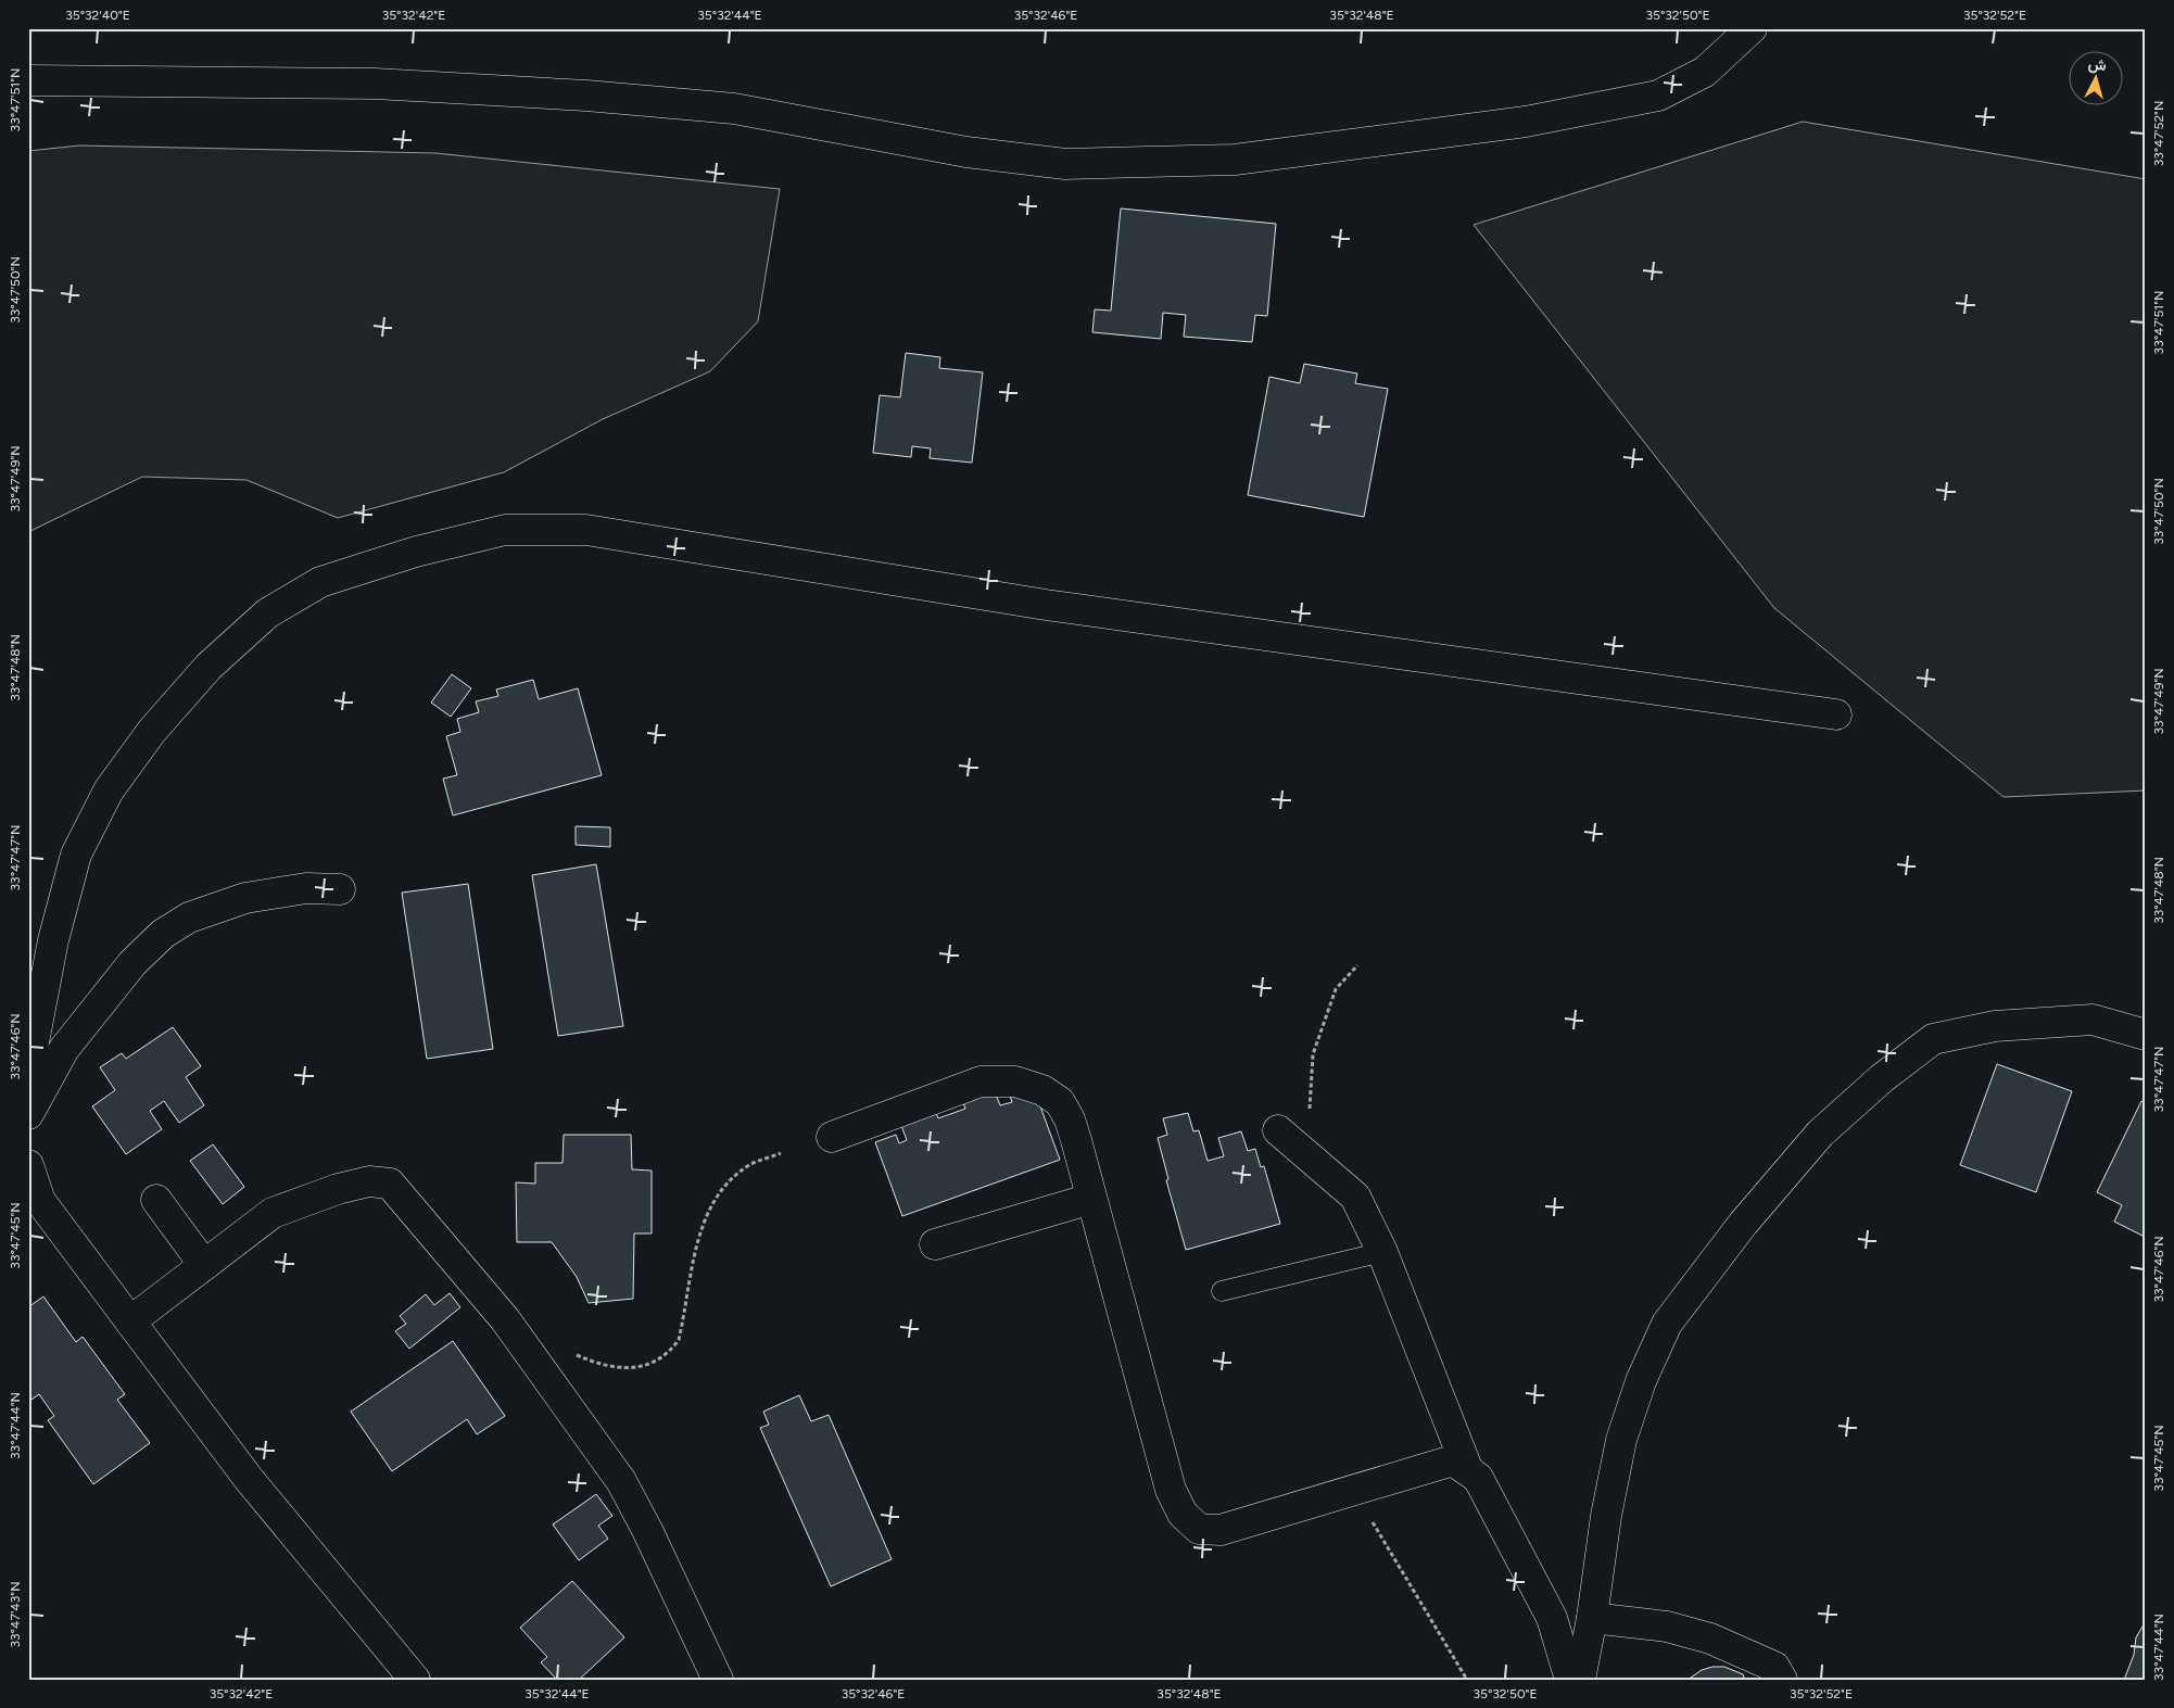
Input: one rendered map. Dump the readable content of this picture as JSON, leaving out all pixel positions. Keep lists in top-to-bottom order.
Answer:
{
  "north": "top",
  "coordinates": [
    "35°32'40\"E",
    "35°32'42\"E",
    "35°32'44\"E",
    "35°32'46\"E",
    "35°32'48\"E",
    "35°32'50\"E",
    "35°32'52\"E",
    "33°47'51\"N",
    "33°47'52\"N",
    "33°47'50\"N",
    "33°47'49\"N",
    "33°47'48\"N",
    "33°47'47\"N",
    "33°47'46\"N",
    "33°47'45\"N",
    "33°47'44\"N",
    "33°47'43\"N"
  ]
}
